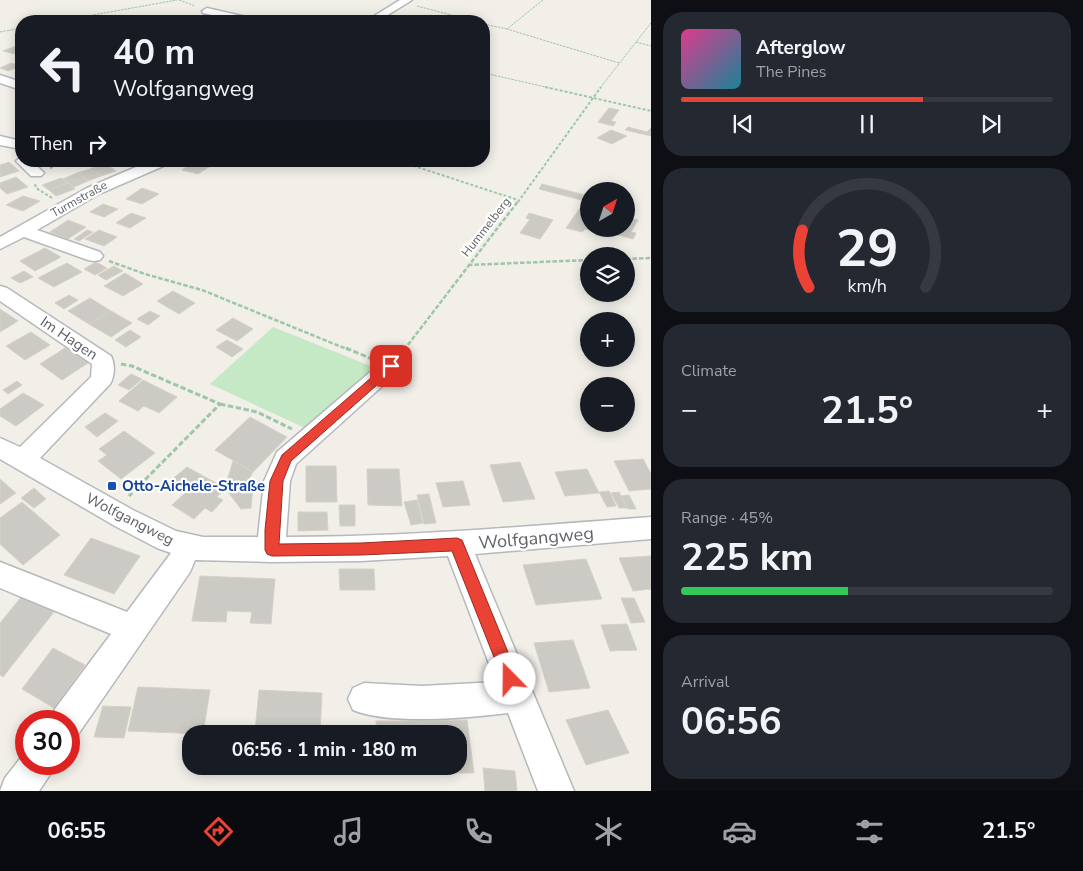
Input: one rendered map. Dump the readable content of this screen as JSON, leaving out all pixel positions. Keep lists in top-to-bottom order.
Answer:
{
  "streets": {
    "street": ["Turmstraße", "Im Hagen", "Wolfgangweg"],
    "path": ["Hummelberg"]
  },
  "crossings": [
    ["Im Hagen", "Wolfgangweg"]
  ],
  "places": {
    "transit": ["Otto-Aichele-Straße"]
  },
  "north": "top right",
  "page": {
    "turn": ["40 m", "Wolfgangweg"],
    "song": ["Afterglow", "The Pines"],
    "then": "Then",
    "map_buttons": ["+", "−"],
    "tile": [
      "Climate",
      ["Range · 45%", "225 km"],
      ["Arrival", "06:56"]
    ],
    "heat": ["−", "21.5°", "+"],
    "limit": "30",
    "trip": "06:56 · 1 min · 180 m",
    "tabs": ["06:55", "21.5°"],
    "gauge": ["29", "km/h"]
  }
}
